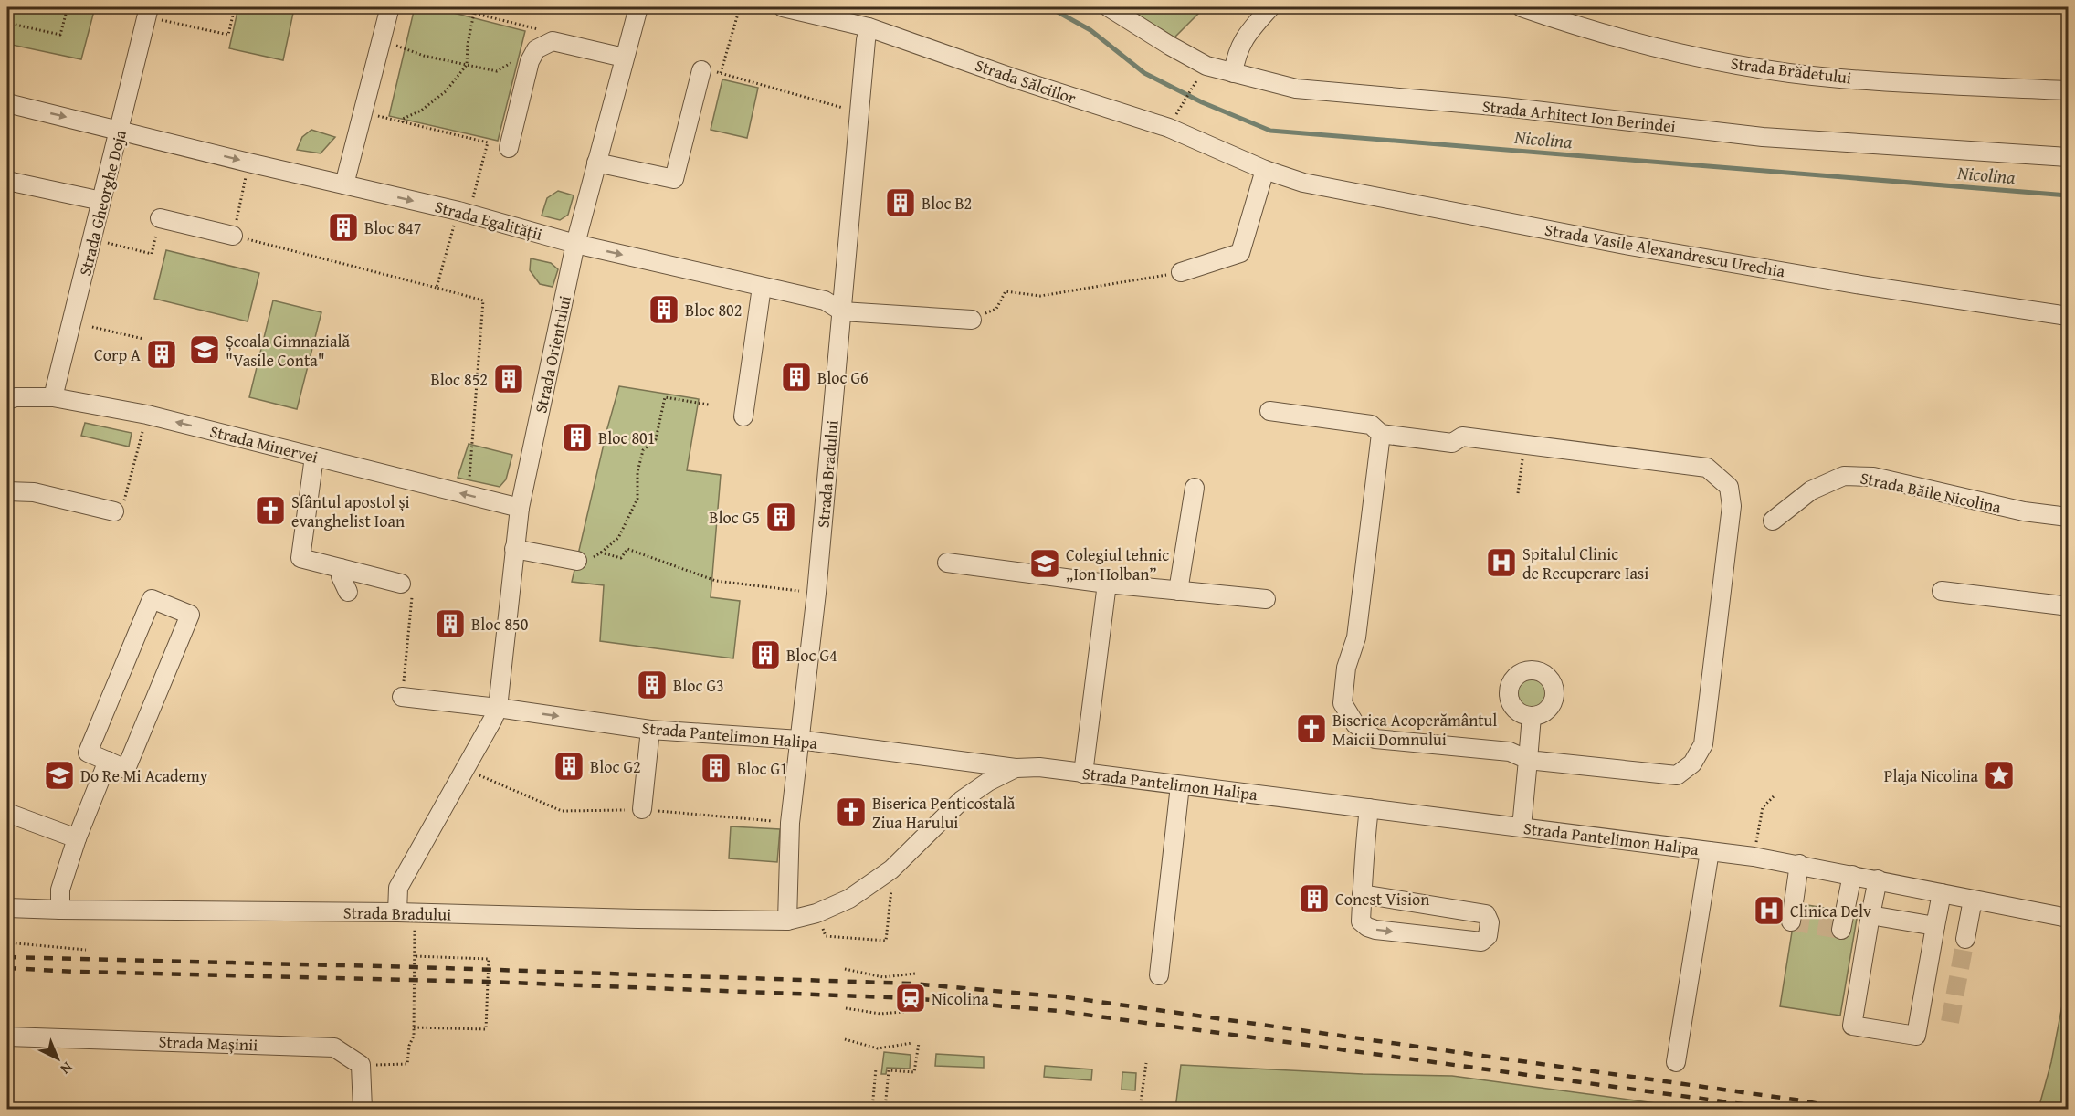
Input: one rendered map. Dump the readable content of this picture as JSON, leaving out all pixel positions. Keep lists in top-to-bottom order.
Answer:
{
  "streets": {
    "street": [
      "Strada Brădetului",
      "Strada Sălciilor",
      "Strada Arhitect Ion Berindei",
      "Strada Gheorghe Doja",
      "Strada Egalității",
      "Strada Vasile Alexandrescu Urechia",
      "Strada Orientului",
      "Strada Minervei",
      "Strada Bradului",
      "Strada Băile Nicolina",
      "Strada Pantelimon Halipa",
      "Strada Mașinii"
    ]
  },
  "crossings": [
    ["Strada Sălciilor", "Strada Vasile Alexandrescu Urechia"],
    ["Strada Sălciilor", "Strada Bradului"],
    ["Strada Gheorghe Doja", "Strada Egalității"],
    ["Strada Gheorghe Doja", "Strada Minervei"],
    ["Strada Egalității", "Strada Orientului"],
    ["Strada Egalității", "Strada Bradului"],
    ["Strada Orientului", "Strada Minervei"],
    ["Strada Orientului", "Strada Pantelimon Halipa"],
    ["Strada Bradului", "Strada Pantelimon Halipa"]
  ],
  "one_way": ["Strada Egalității", "Strada Minervei"],
  "water": ["Nicolina"],
  "places": {
    "building": [
      "Bloc B2",
      "Bloc 847",
      "Bloc 802",
      "Corp A",
      "Bloc G6",
      "Bloc 852",
      "Bloc 801",
      "Bloc G5",
      "Bloc 850",
      "Bloc G4",
      "Bloc G3",
      "Bloc G2",
      "Bloc G1",
      "Conest Vision"
    ],
    "school or university": ["Școala Gimnazială \"Vasile Conta\"", "Colegiul tehnic „Ion Holban”", "Do Re Mi Academy"],
    "church": ["Sfântul apostol și evanghelist Ioan", "Biserica Acoperământul Maicii Domnului", "Biserica Penticostală Ziua Harului"],
    "hospital": ["Spitalul Clinic de Recuperare Iasi", "Clinica Delv"],
    "place": ["Plaja Nicolina"],
    "station": ["Nicolina"]
  },
  "north": "bottom right"
}
